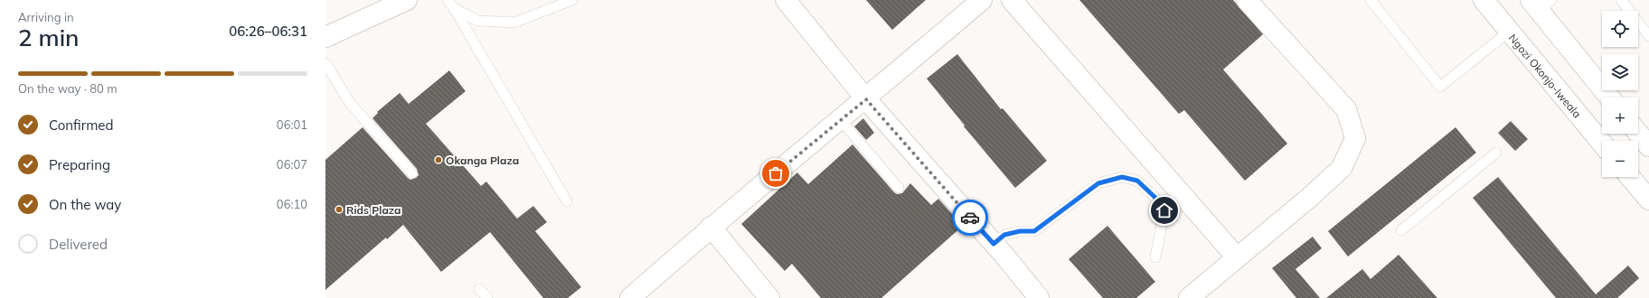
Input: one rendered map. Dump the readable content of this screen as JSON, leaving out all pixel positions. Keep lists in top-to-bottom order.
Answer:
{
  "streets": {
    "street": ["Ngozi Okonjo-Iweala"]
  },
  "places": ["Okanga Plaza", "Rids Plaza"],
  "page": {
    "heading": ["2 min", "Arriving in", "06:26–06:31"],
    "map_buttons": ["+", "−"],
    "bar": "On the way · 80 m",
    "list": [
      ["Confirmed", "06:01"],
      ["Preparing", "06:07"],
      ["On the way", "06:10"],
      "Delivered"
    ]
  }
}
